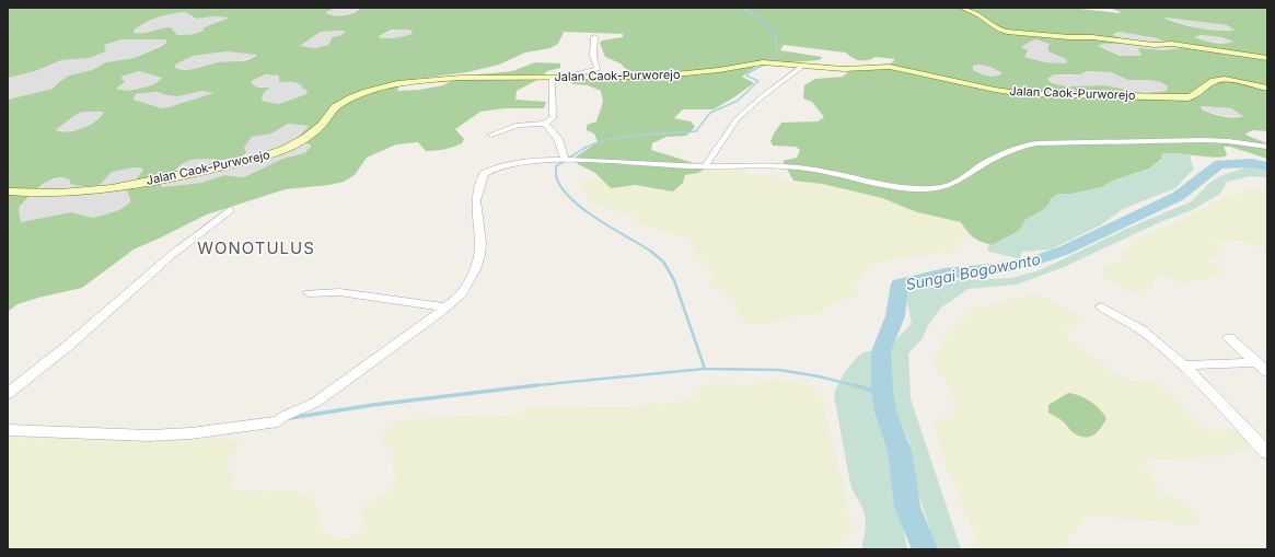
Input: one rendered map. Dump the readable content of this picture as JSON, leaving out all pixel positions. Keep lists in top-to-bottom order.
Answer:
{
  "streets": {
    "street": ["Jalan Caok-Purworejo"]
  },
  "districts": ["WONOTULUS"],
  "water": ["Sungai Bogowonto"]
}
